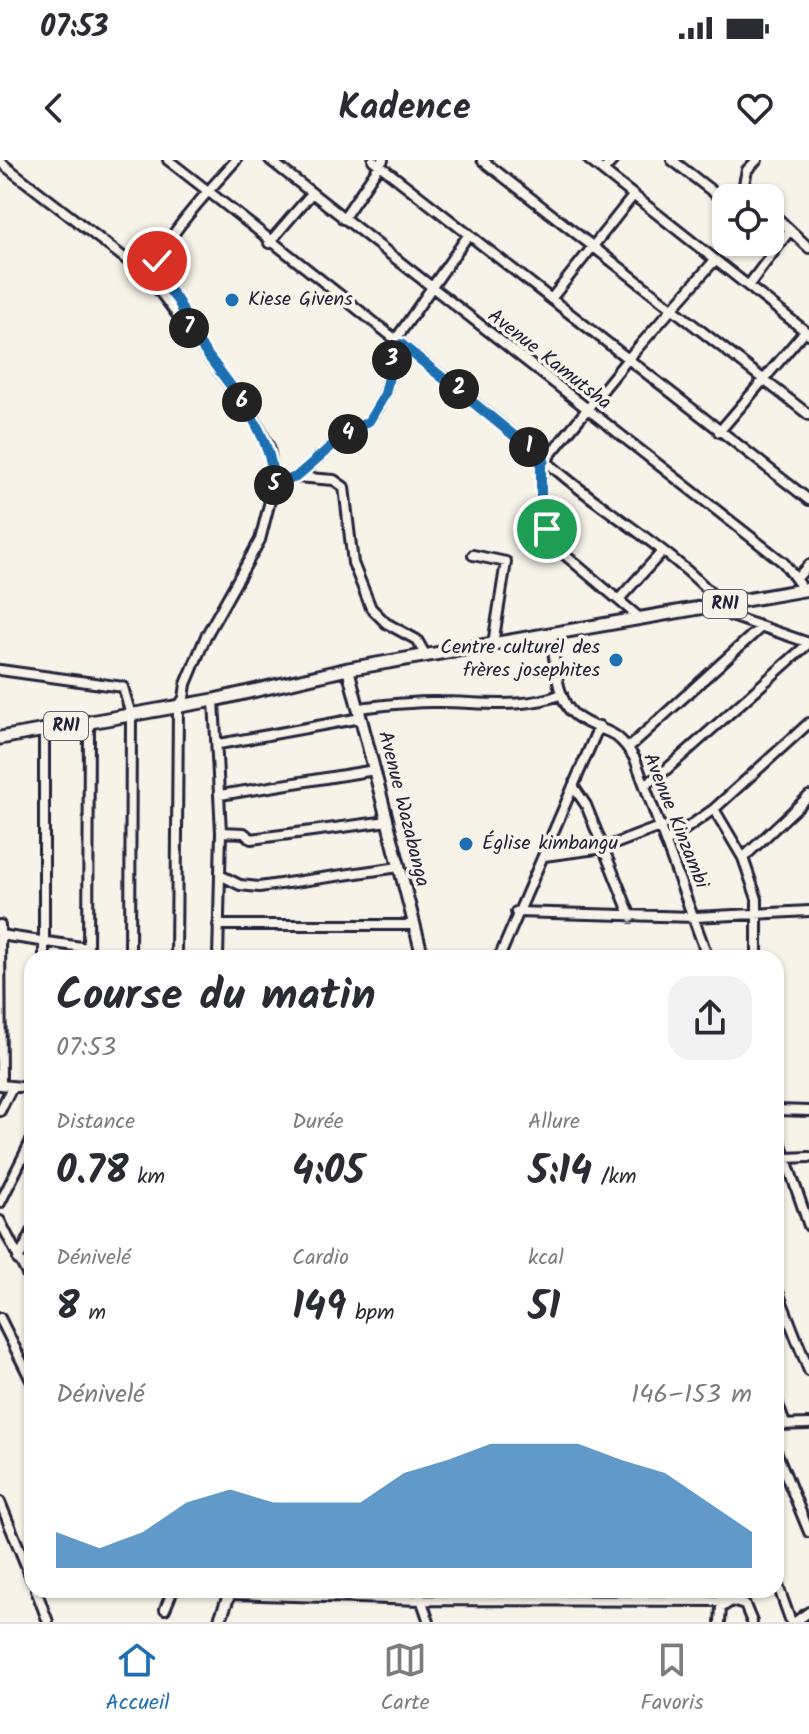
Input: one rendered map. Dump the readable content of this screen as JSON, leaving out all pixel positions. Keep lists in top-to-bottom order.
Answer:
{
  "streets": {
    "highway": ["RN1"],
    "main road": ["Avenue Wazabanga"],
    "street": ["Avenue Kamutsha", "Avenue Kinzambi"]
  },
  "crossings": [
    ["Avenue Kamutsha", "RN1"],
    ["RN1", "Avenue Wazabanga"]
  ],
  "places": ["Kiese Givens", "Centre culturel des frères josephites", "Église kimbangu"],
  "page": {
    "status": "07:53",
    "header": "Kadence",
    "pins": [
      "7",
      "3",
      "2",
      "6",
      "4",
      "1",
      "5"
    ],
    "heading": ["Course du matin", "07:53"],
    "stats": [
      ["Distance", "0.78 km"],
      ["Durée", "4:05"],
      ["Allure", "5:14 /km"],
      ["Dénivelé", "8 m"],
      ["Cardio", "149 bpm"],
      ["kcal", "51"]
    ],
    "chart": ["Dénivelé", "146–153 m"],
    "tabs": ["Accueil", "Carte", "Favoris"]
  }
}
